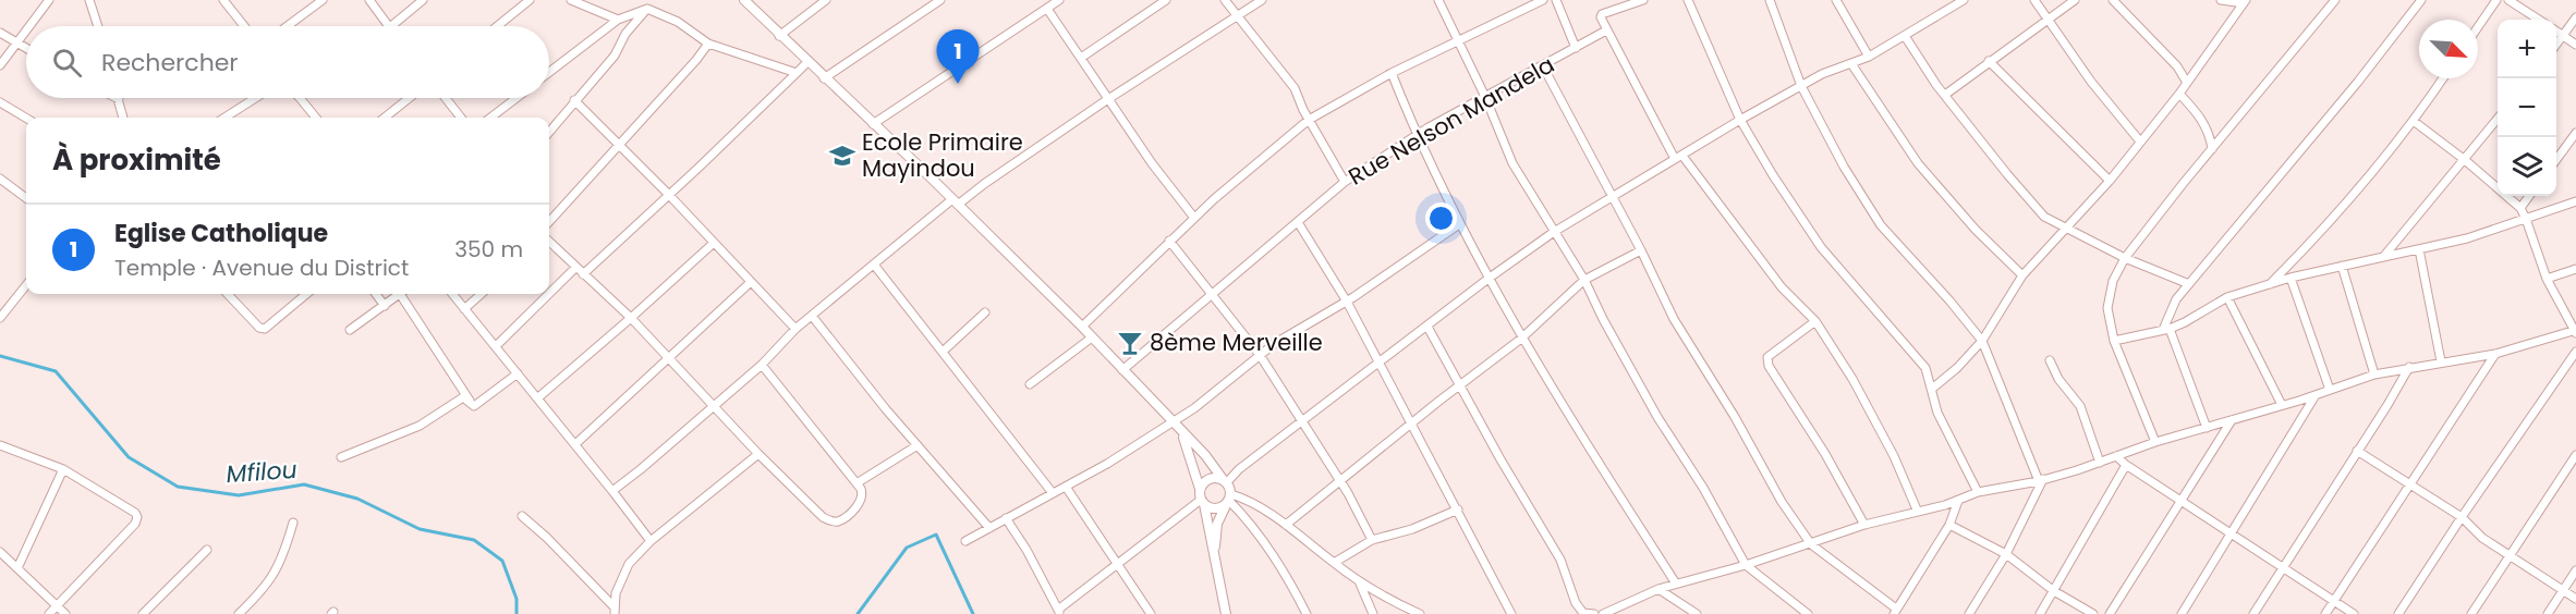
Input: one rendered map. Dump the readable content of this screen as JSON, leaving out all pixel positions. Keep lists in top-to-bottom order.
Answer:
{
  "streets": {
    "street": ["Rue Nelson Mandela"]
  },
  "water": ["Mfilou"],
  "places": {
    "school or university": ["Ecole Primaire Mayindou"],
    "bar": ["8ème Merveille"]
  },
  "north": "bottom right",
  "page": {
    "map_buttons": ["+", "−"],
    "search": "Rechercher",
    "pins": "1",
    "heading": "À proximité",
    "list": [
      {
        "mark": "1",
        "name": "Eglise Catholique",
        "note": "Temple · Avenue du District",
        "value": "350 m"
      }
    ]
  }
}
